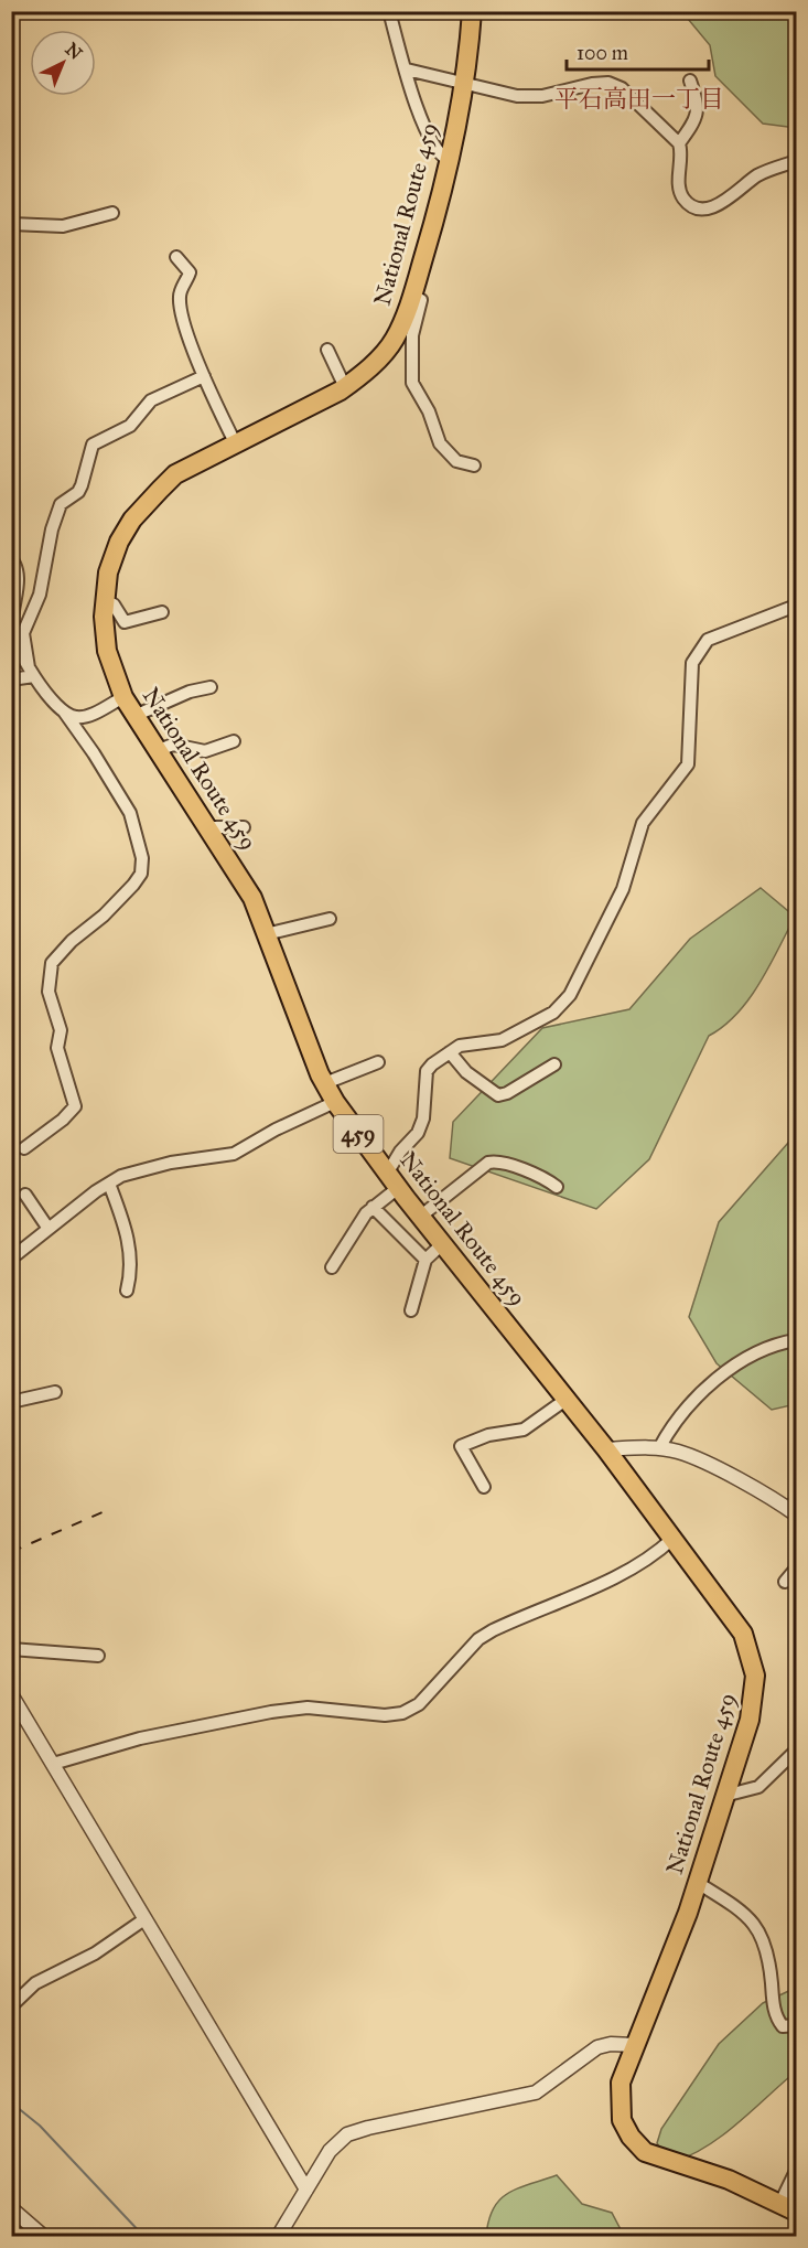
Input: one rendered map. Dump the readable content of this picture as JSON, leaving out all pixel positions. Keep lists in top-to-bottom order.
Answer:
{
  "streets": {
    "highway": ["National Route 459", "459"]
  },
  "districts": ["平石高田一丁目"],
  "scale_bar": "100 m",
  "north": "top right"
}
